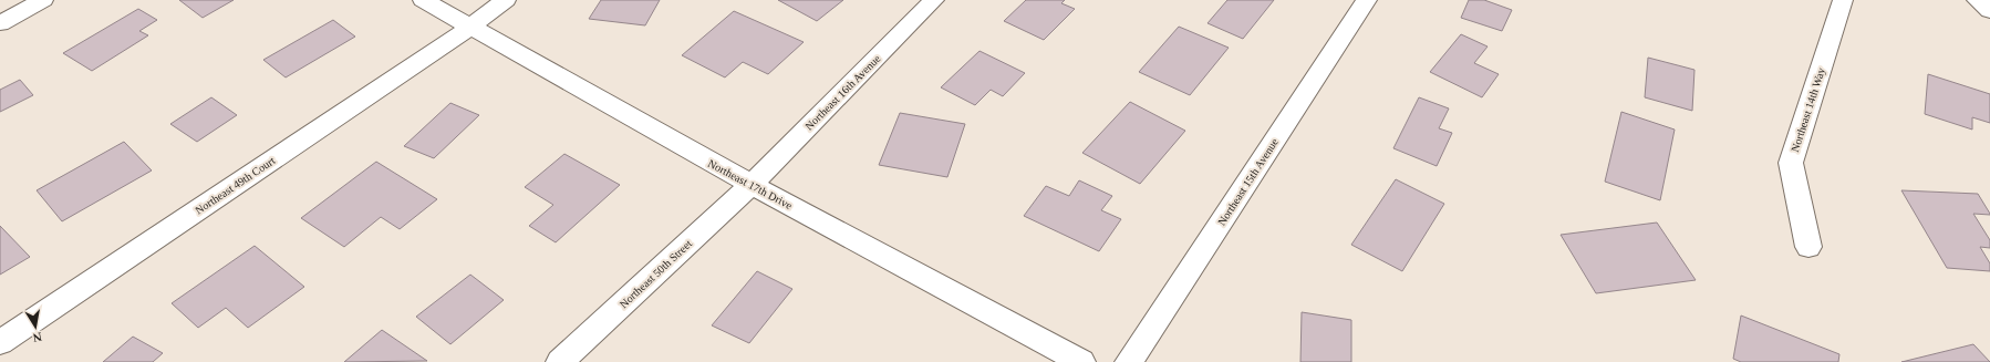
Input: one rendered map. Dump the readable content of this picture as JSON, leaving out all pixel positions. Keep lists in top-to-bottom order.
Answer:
{
  "streets": {
    "street": [
      "Northeast 16th Avenue",
      "Northeast 14th Way",
      "Northeast 15th Avenue",
      "Northeast 17th Drive",
      "Northeast 49th Court",
      "Northeast 50th Street"
    ]
  },
  "crossings": [
    ["Northeast 16th Avenue", "Northeast 17th Drive"],
    ["Northeast 16th Avenue", "Northeast 50th Street"],
    ["Northeast 17th Drive", "Northeast 49th Court"],
    ["Northeast 17th Drive", "Northeast 50th Street"]
  ],
  "north": "bottom"
}
